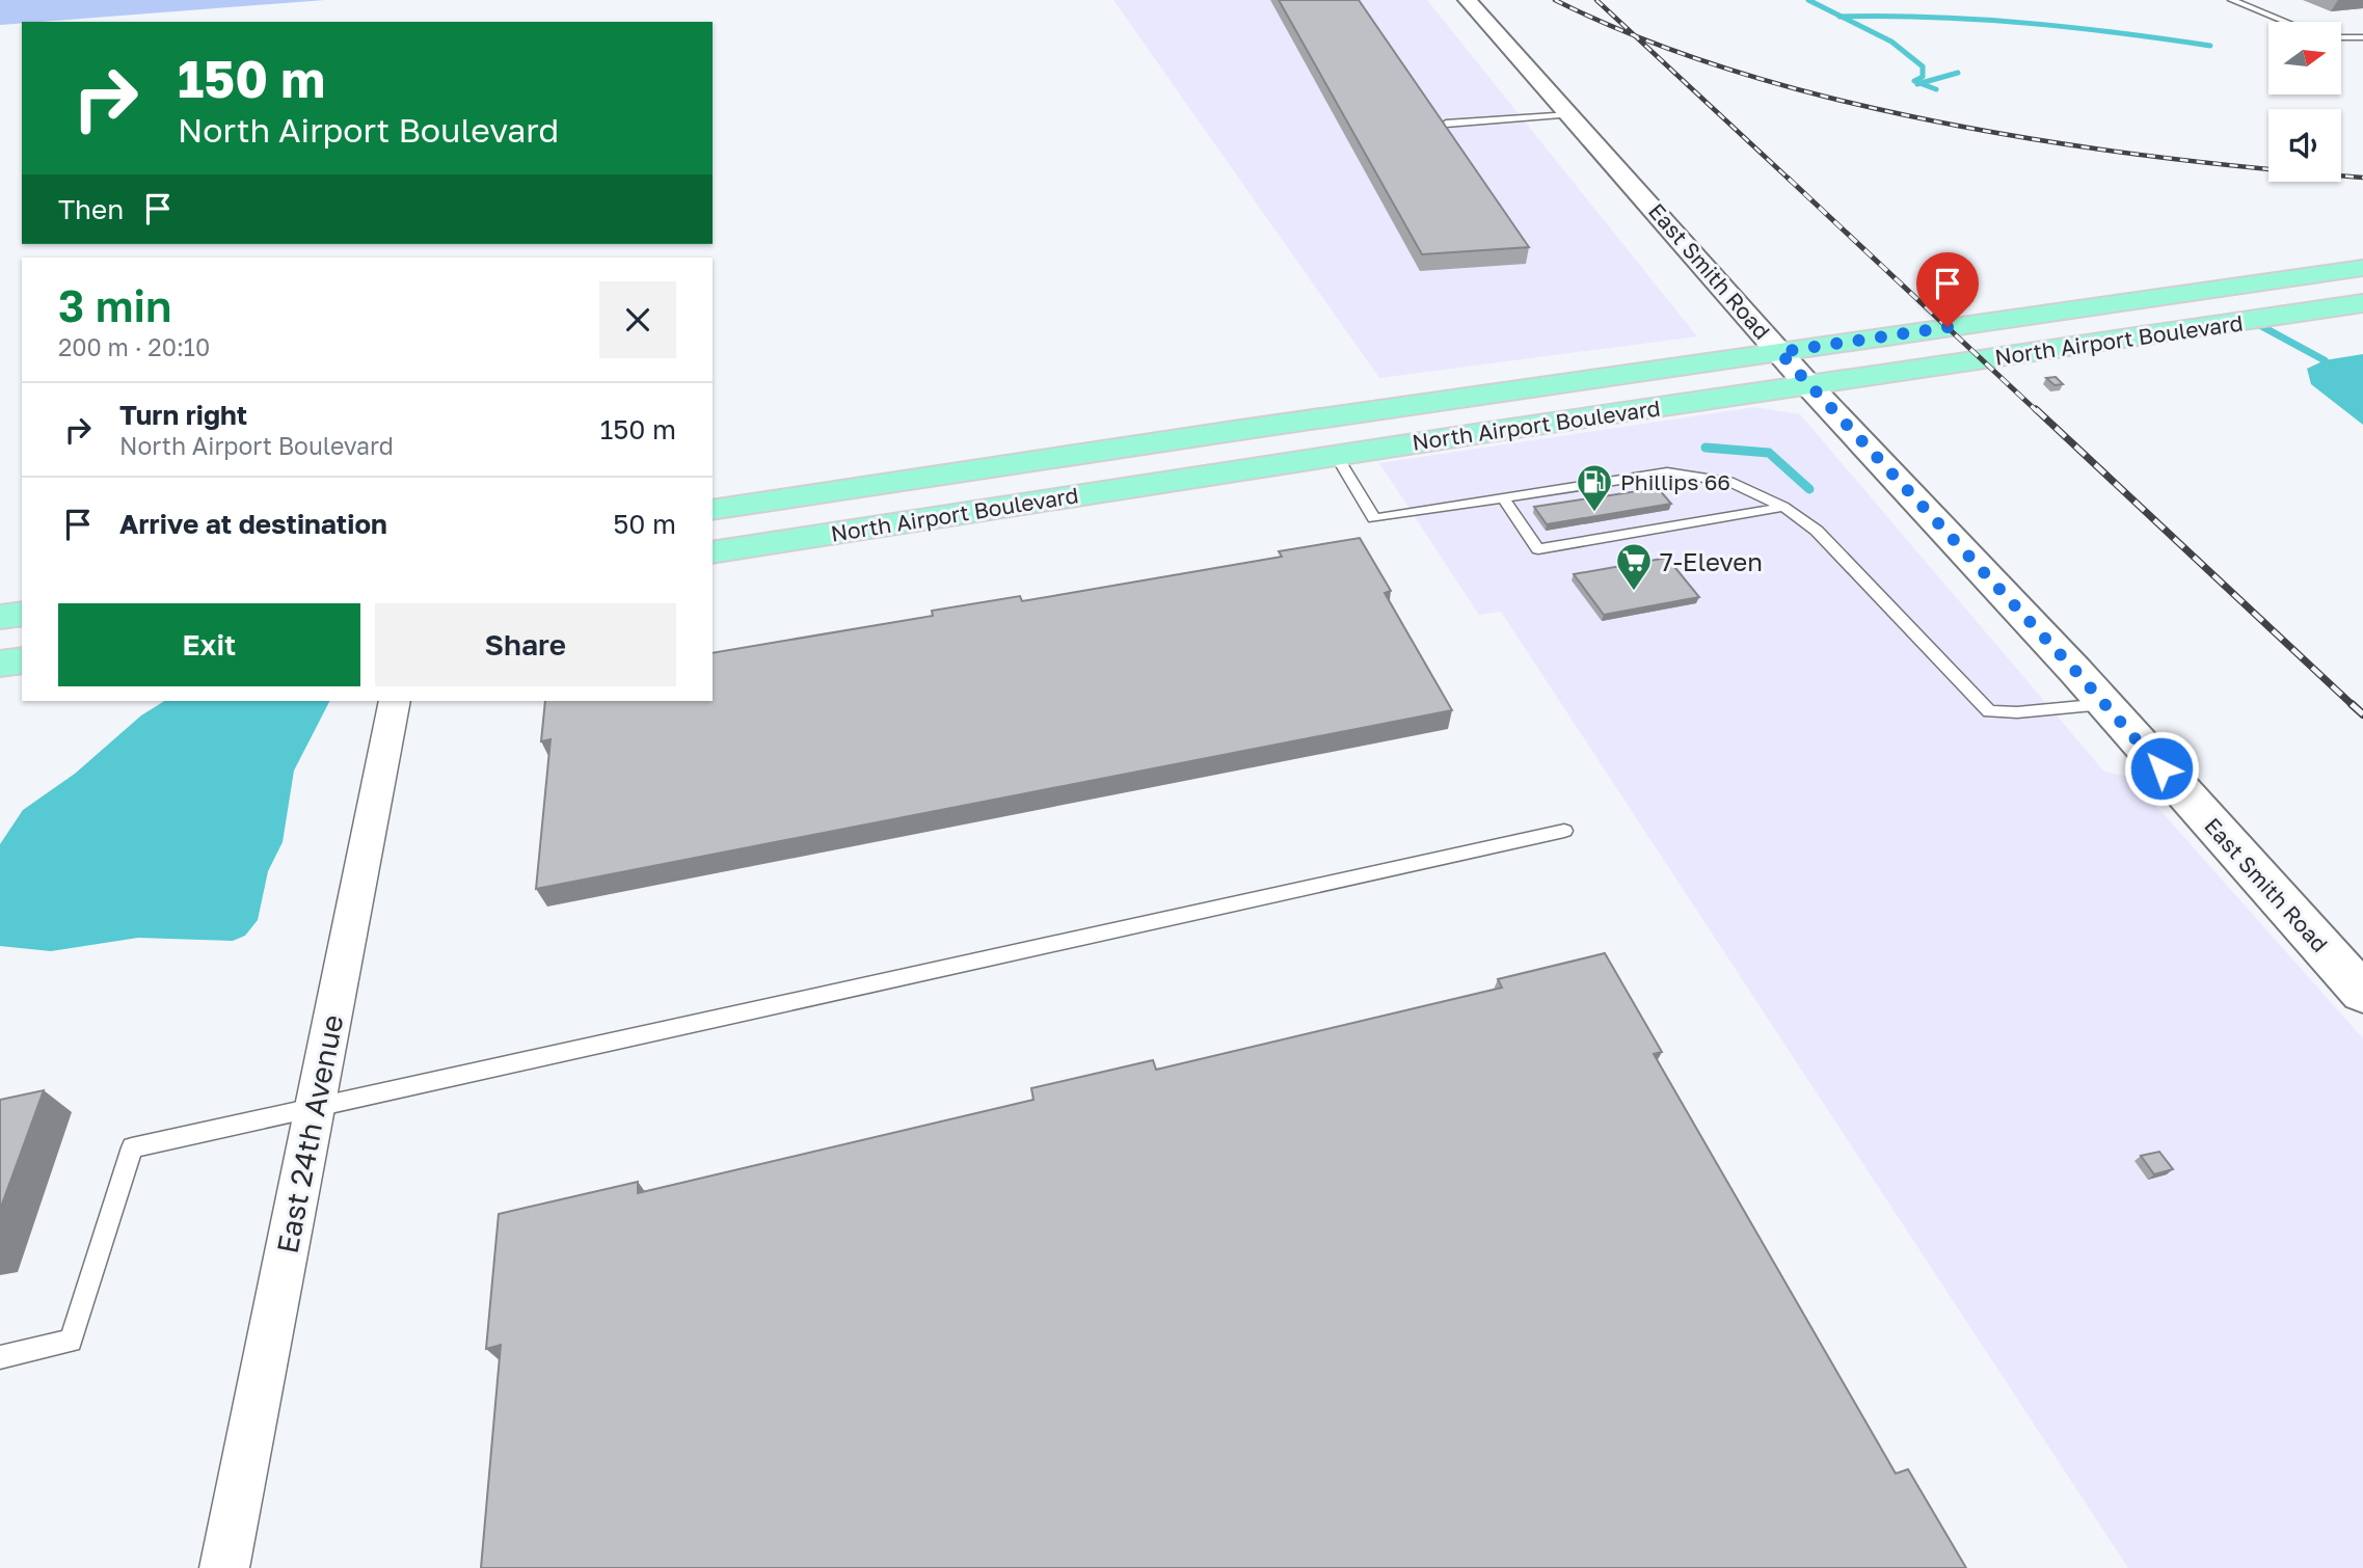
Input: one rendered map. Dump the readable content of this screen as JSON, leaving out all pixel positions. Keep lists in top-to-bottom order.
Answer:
{
  "streets": {
    "main road": ["North Airport Boulevard"],
    "street": ["East Smith Road", "East 24th Avenue"]
  },
  "crossings": [
    ["East Smith Road", "North Airport Boulevard"]
  ],
  "places": {
    "fuel station": ["Phillips 66"],
    "supermarket": ["7-Eleven"]
  },
  "north": "right",
  "page": {
    "turn": ["150 m", "North Airport Boulevard"],
    "then": "Then",
    "heading": ["3 min", "200 m · 20:10"],
    "list": [
      {
        "name": "Turn right",
        "note": "North Airport Boulevard",
        "value": "150 m"
      },
      {
        "name": "Arrive at destination",
        "value": "50 m"
      }
    ],
    "buttons": ["Exit", "Share"]
  }
}
